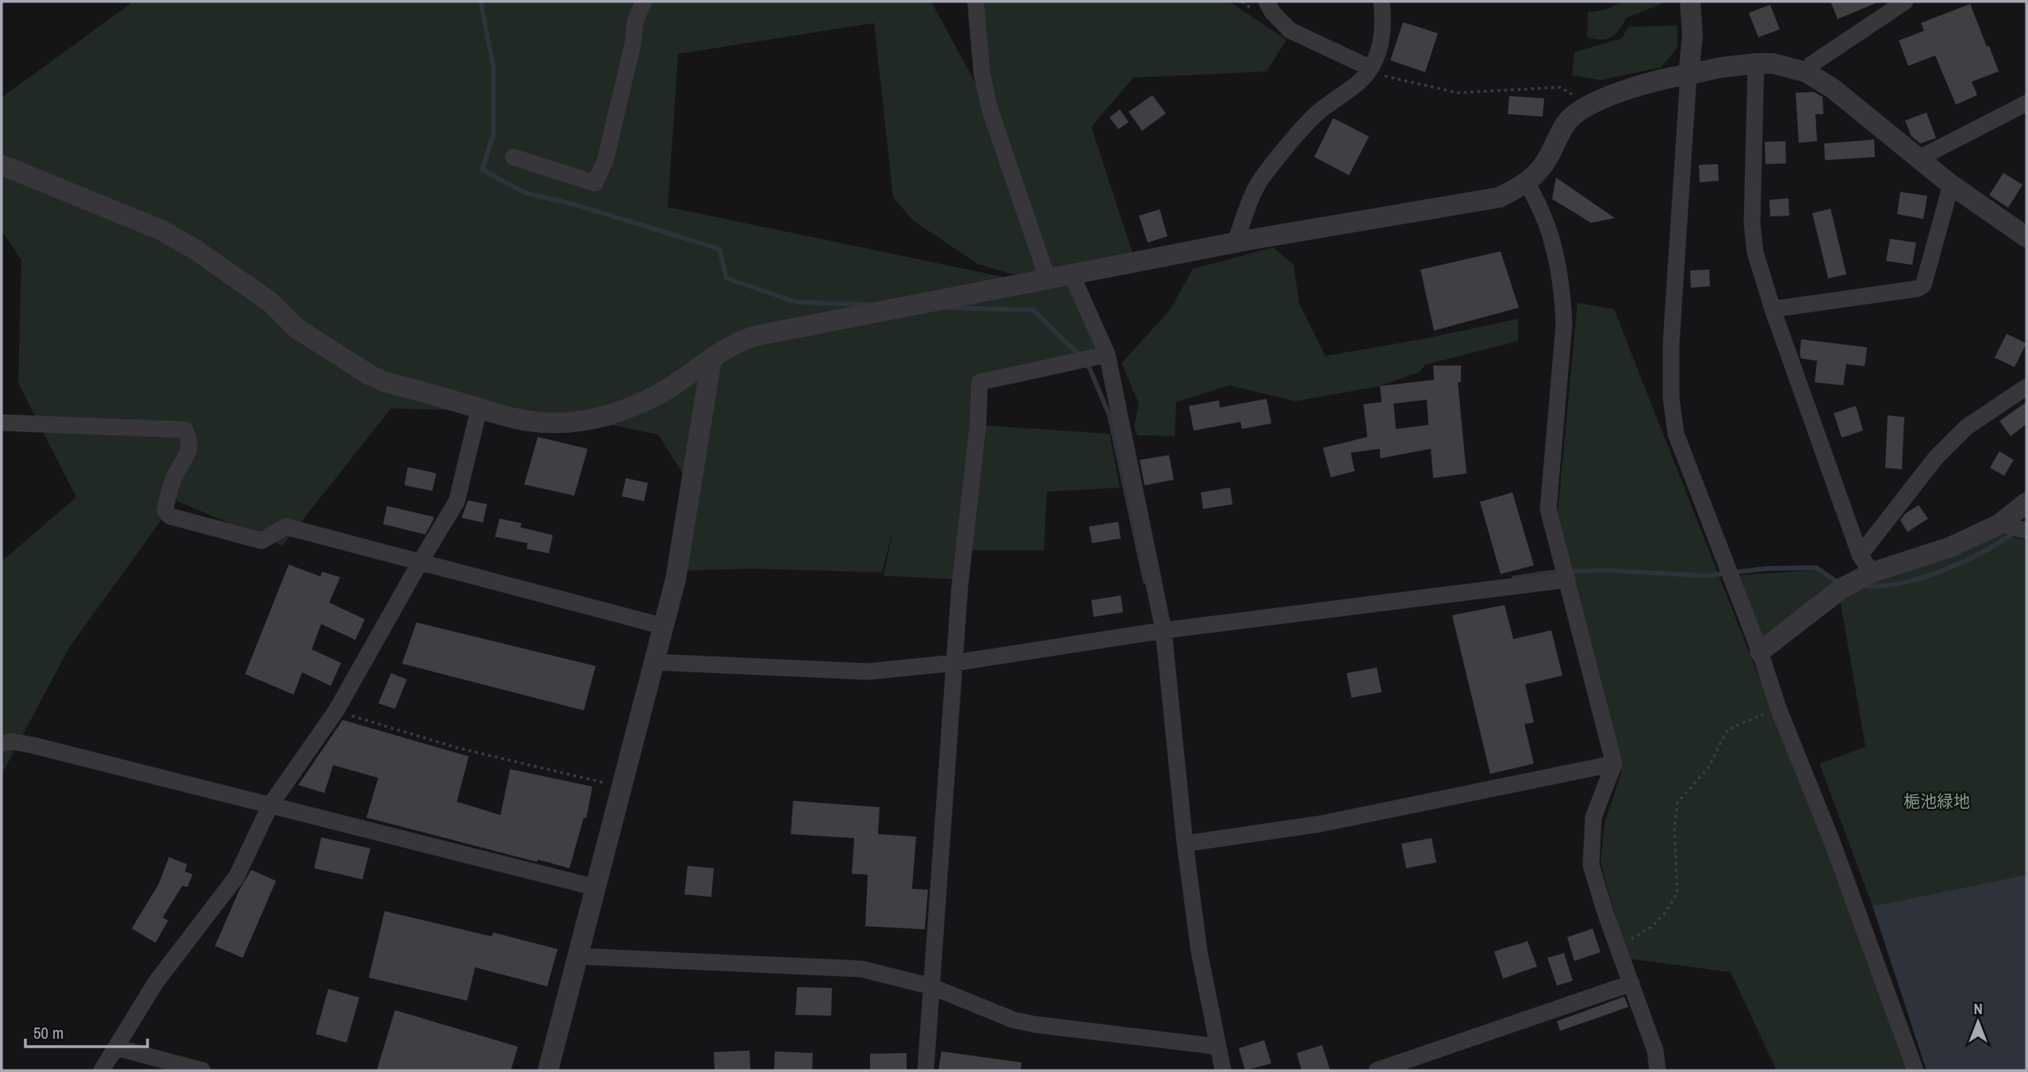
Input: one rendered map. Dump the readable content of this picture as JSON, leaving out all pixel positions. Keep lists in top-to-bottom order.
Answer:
{
  "parks": ["梔池緑地"],
  "scale_bar": "50 m",
  "north": "top"
}
